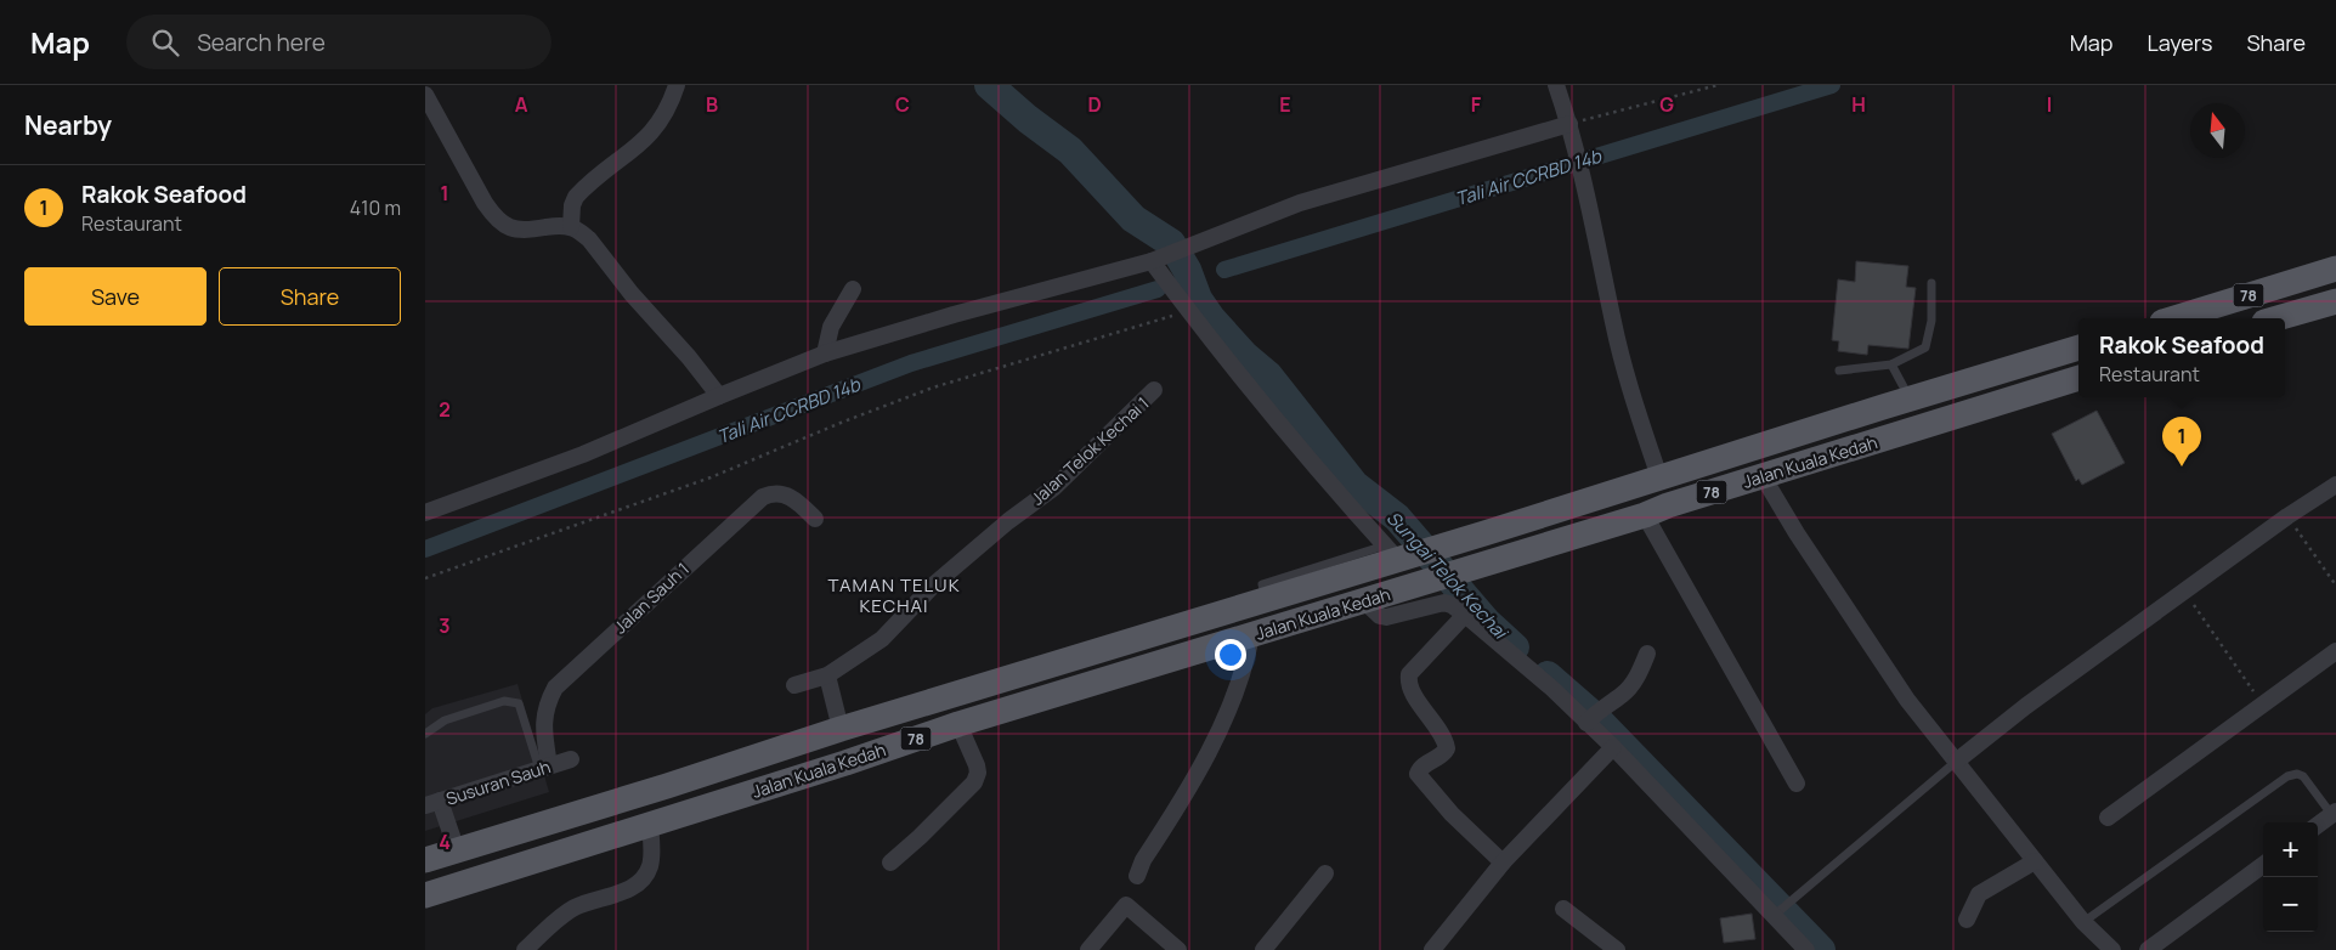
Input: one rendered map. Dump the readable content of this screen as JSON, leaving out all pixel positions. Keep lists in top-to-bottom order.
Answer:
{
  "streets": {
    "main road": ["78", "Jalan Kuala Kedah"],
    "street": ["Jalan Telok Kechai 1", "Jalan Sauh 1", "Susuran Sauh"]
  },
  "crossings": [
    ["Jalan Sauh 1", "Susuran Sauh"]
  ],
  "districts": ["TAMAN TELUK KECHAI"],
  "water": ["Tali Air CCRBD 14b", "Sungai Telok Kechai"],
  "north": "top",
  "page": {
    "header": "Map",
    "search": "Search here",
    "nav": ["Map", "Layers", "Share"],
    "heading": "Nearby",
    "list": [
      {
        "mark": "1",
        "name": "Rakok Seafood",
        "note": "Restaurant",
        "value": "410 m"
      }
    ],
    "buttons": ["Save", "Share"],
    "popup": ["Rakok Seafood", "Restaurant"],
    "pins": "1",
    "map_buttons": ["+", "−"]
  },
  "grid": {
    "columns": [
      "A",
      "B",
      "C",
      "D",
      "E",
      "F",
      "G",
      "H",
      "I"
    ],
    "rows": [
      "1",
      "2",
      "3",
      "4"
    ]
  }
}
